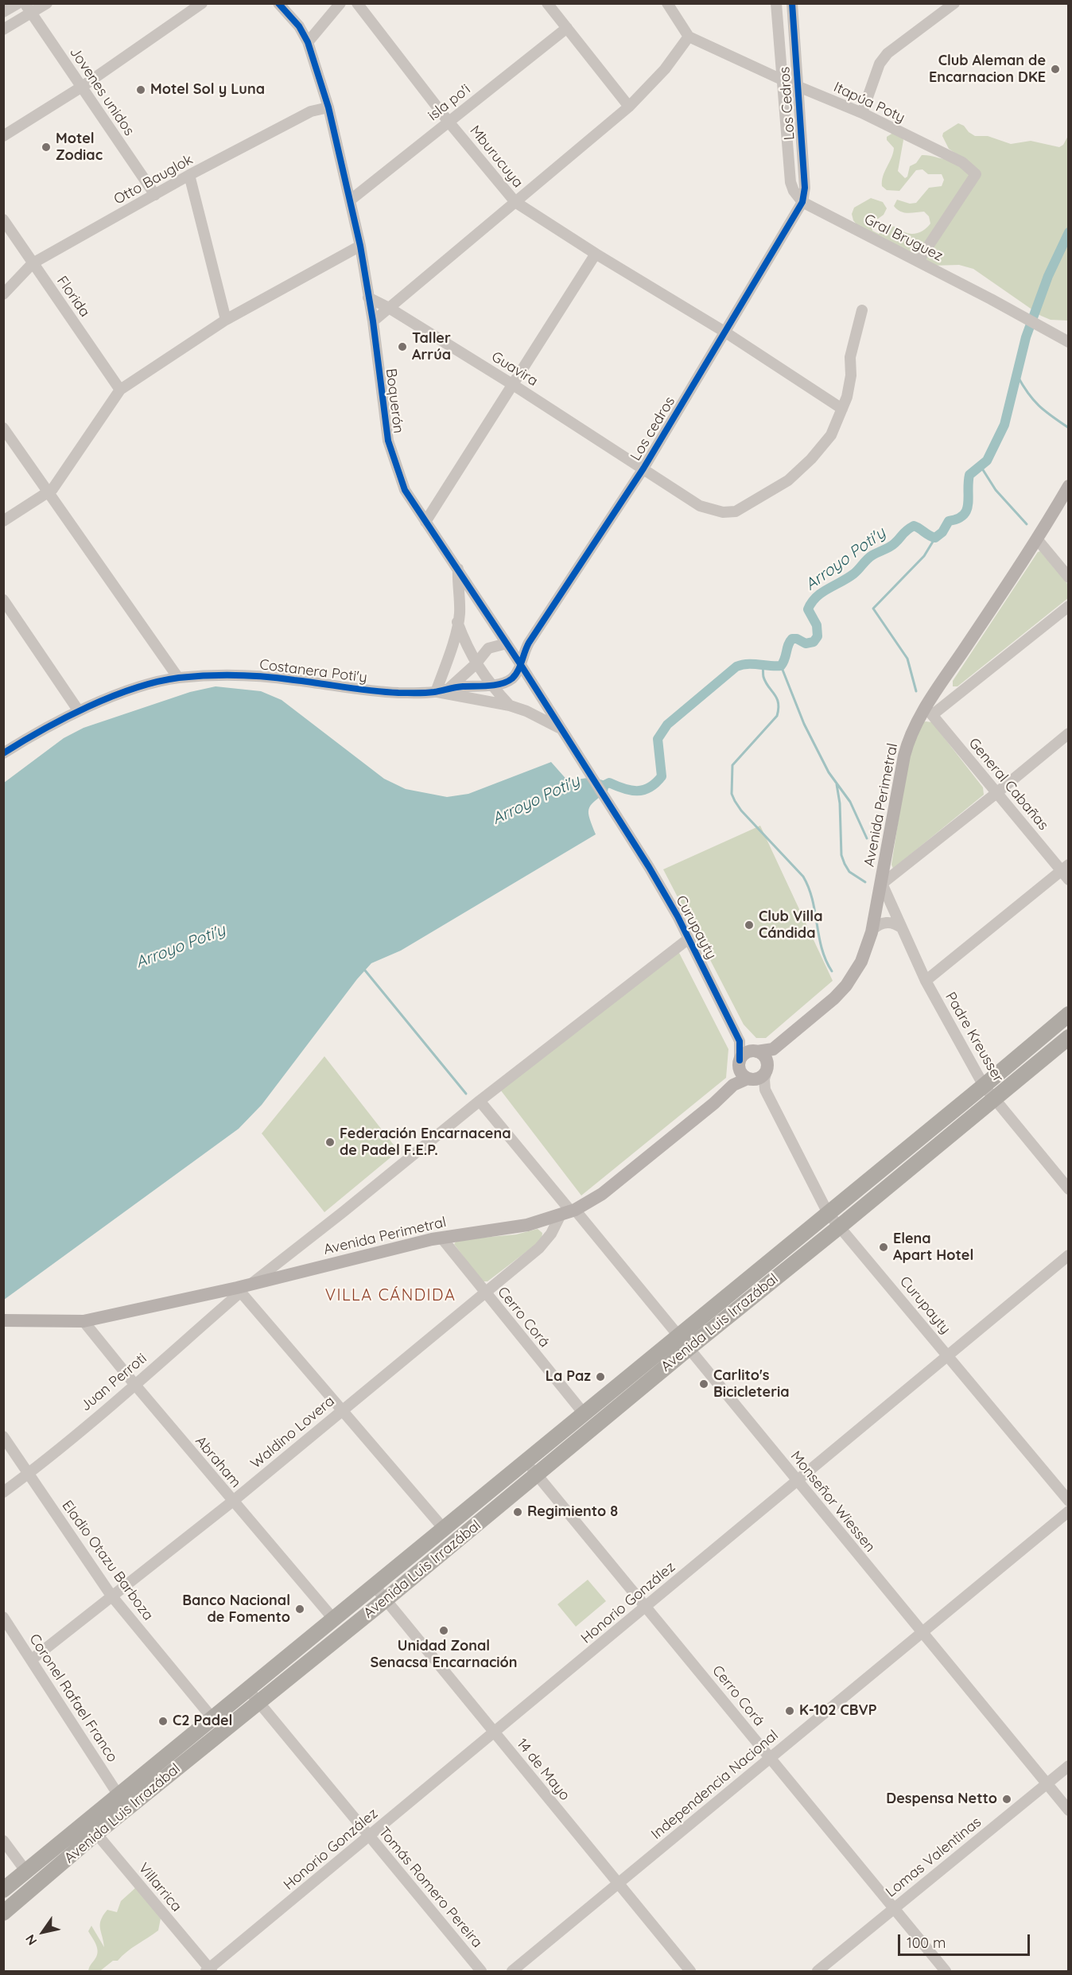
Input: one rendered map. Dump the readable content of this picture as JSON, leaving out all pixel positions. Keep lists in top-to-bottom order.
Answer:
{
  "streets": {
    "highway": ["Avenida Luis Irrazábal"],
    "main road": ["Avenida Perimetral"],
    "street": [
      "Jovenes unidos",
      "isla po'i",
      "Itapúa Poty",
      "Los Cedros",
      "Mburucuya",
      "Otto Bauglok",
      "Gral Bruguez",
      "Florida",
      "Guavira",
      "Boquerón",
      "Los cedros",
      "Costanera Poti'y",
      "General Cabañas",
      "Curupayty",
      "Padre Kreusser",
      "Cerro Corá",
      "Juan Perroti",
      "Waldino Lovera",
      "Abraham",
      "Monseñor Wiessen",
      "Eladio Otazu Barboza",
      "Honorio González",
      "Coronel Rafael Franco",
      "14 de Mayo",
      "Independencia Nacional",
      "Lomas Valentinas",
      "Villarrica",
      "Tomás Romero Pereira"
    ]
  },
  "crossings": [
    ["Jovenes unidos", "Otto Bauglok"],
    ["isla po'i", "Mburucuya"],
    ["isla po'i", "Boquerón"],
    ["Itapúa Poty", "Los Cedros"],
    ["Itapúa Poty", "Gral Bruguez"],
    ["Los Cedros", "Gral Bruguez"],
    ["Los Cedros", "Los cedros"],
    ["Mburucuya", "Guavira"],
    ["Mburucuya", "Los cedros"],
    ["Otto Bauglok", "Florida"],
    ["Otto Bauglok", "Boquerón"],
    ["Gral Bruguez", "Los cedros"],
    ["Guavira", "Boquerón"],
    ["Guavira", "Los cedros"],
    ["Boquerón", "Los cedros"],
    ["Boquerón", "Curupayty"],
    ["General Cabañas", "Avenida Perimetral"],
    ["Avenida Perimetral", "Curupayty"],
    ["Avenida Perimetral", "Padre Kreusser"],
    ["Avenida Perimetral", "Cerro Corá"],
    ["Avenida Perimetral", "Juan Perroti"],
    ["Avenida Perimetral", "Waldino Lovera"],
    ["Avenida Perimetral", "Abraham"],
    ["Avenida Perimetral", "Monseñor Wiessen"],
    ["Curupayty", "Avenida Luis Irrazábal"],
    ["Curupayty", "Juan Perroti"],
    ["Curupayty", "Honorio González"],
    ["Padre Kreusser", "Avenida Luis Irrazábal"],
    ["Cerro Corá", "Avenida Luis Irrazábal"],
    ["Cerro Corá", "Waldino Lovera"],
    ["Cerro Corá", "Honorio González"],
    ["Cerro Corá", "Independencia Nacional"],
    ["Cerro Corá", "Lomas Valentinas"],
    ["Avenida Luis Irrazábal", "Monseñor Wiessen"],
    ["Avenida Luis Irrazábal", "14 de Mayo"],
    ["Avenida Luis Irrazábal", "Villarrica"],
    ["Avenida Luis Irrazábal", "Tomás Romero Pereira"],
    ["Juan Perroti", "Abraham"],
    ["Juan Perroti", "Monseñor Wiessen"],
    ["Juan Perroti", "Eladio Otazu Barboza"],
    ["Waldino Lovera", "Abraham"],
    ["Waldino Lovera", "Monseñor Wiessen"],
    ["Waldino Lovera", "Eladio Otazu Barboza"],
    ["Waldino Lovera", "Coronel Rafael Franco"],
    ["Monseñor Wiessen", "Honorio González"],
    ["Monseñor Wiessen", "Independencia Nacional"],
    ["Monseñor Wiessen", "Lomas Valentinas"],
    ["Honorio González", "14 de Mayo"],
    ["Honorio González", "Villarrica"],
    ["Honorio González", "Tomás Romero Pereira"],
    ["14 de Mayo", "Independencia Nacional"]
  ],
  "districts": ["VILLA CÁNDIDA"],
  "water": ["Arroyo Poti'y"],
  "places": [
    "Club Aleman de Encarnacion DKE",
    "Motel Sol y Luna",
    "Motel Zodiac",
    "Taller Arrúa",
    "Club Villa Cándida",
    "Federación Encarnacena de Padel F.E.P.",
    "Elena Apart Hotel",
    "La Paz",
    "Carlito's Bicicleteria",
    "Regimiento 8",
    "Banco Nacional de Fomento",
    "Unidad Zonal Senacsa Encarnación",
    "K-102 CBVP",
    "C2 Padel",
    "Despensa Netto"
  ],
  "scale_bar": "100 m",
  "north": "bottom left"
}
